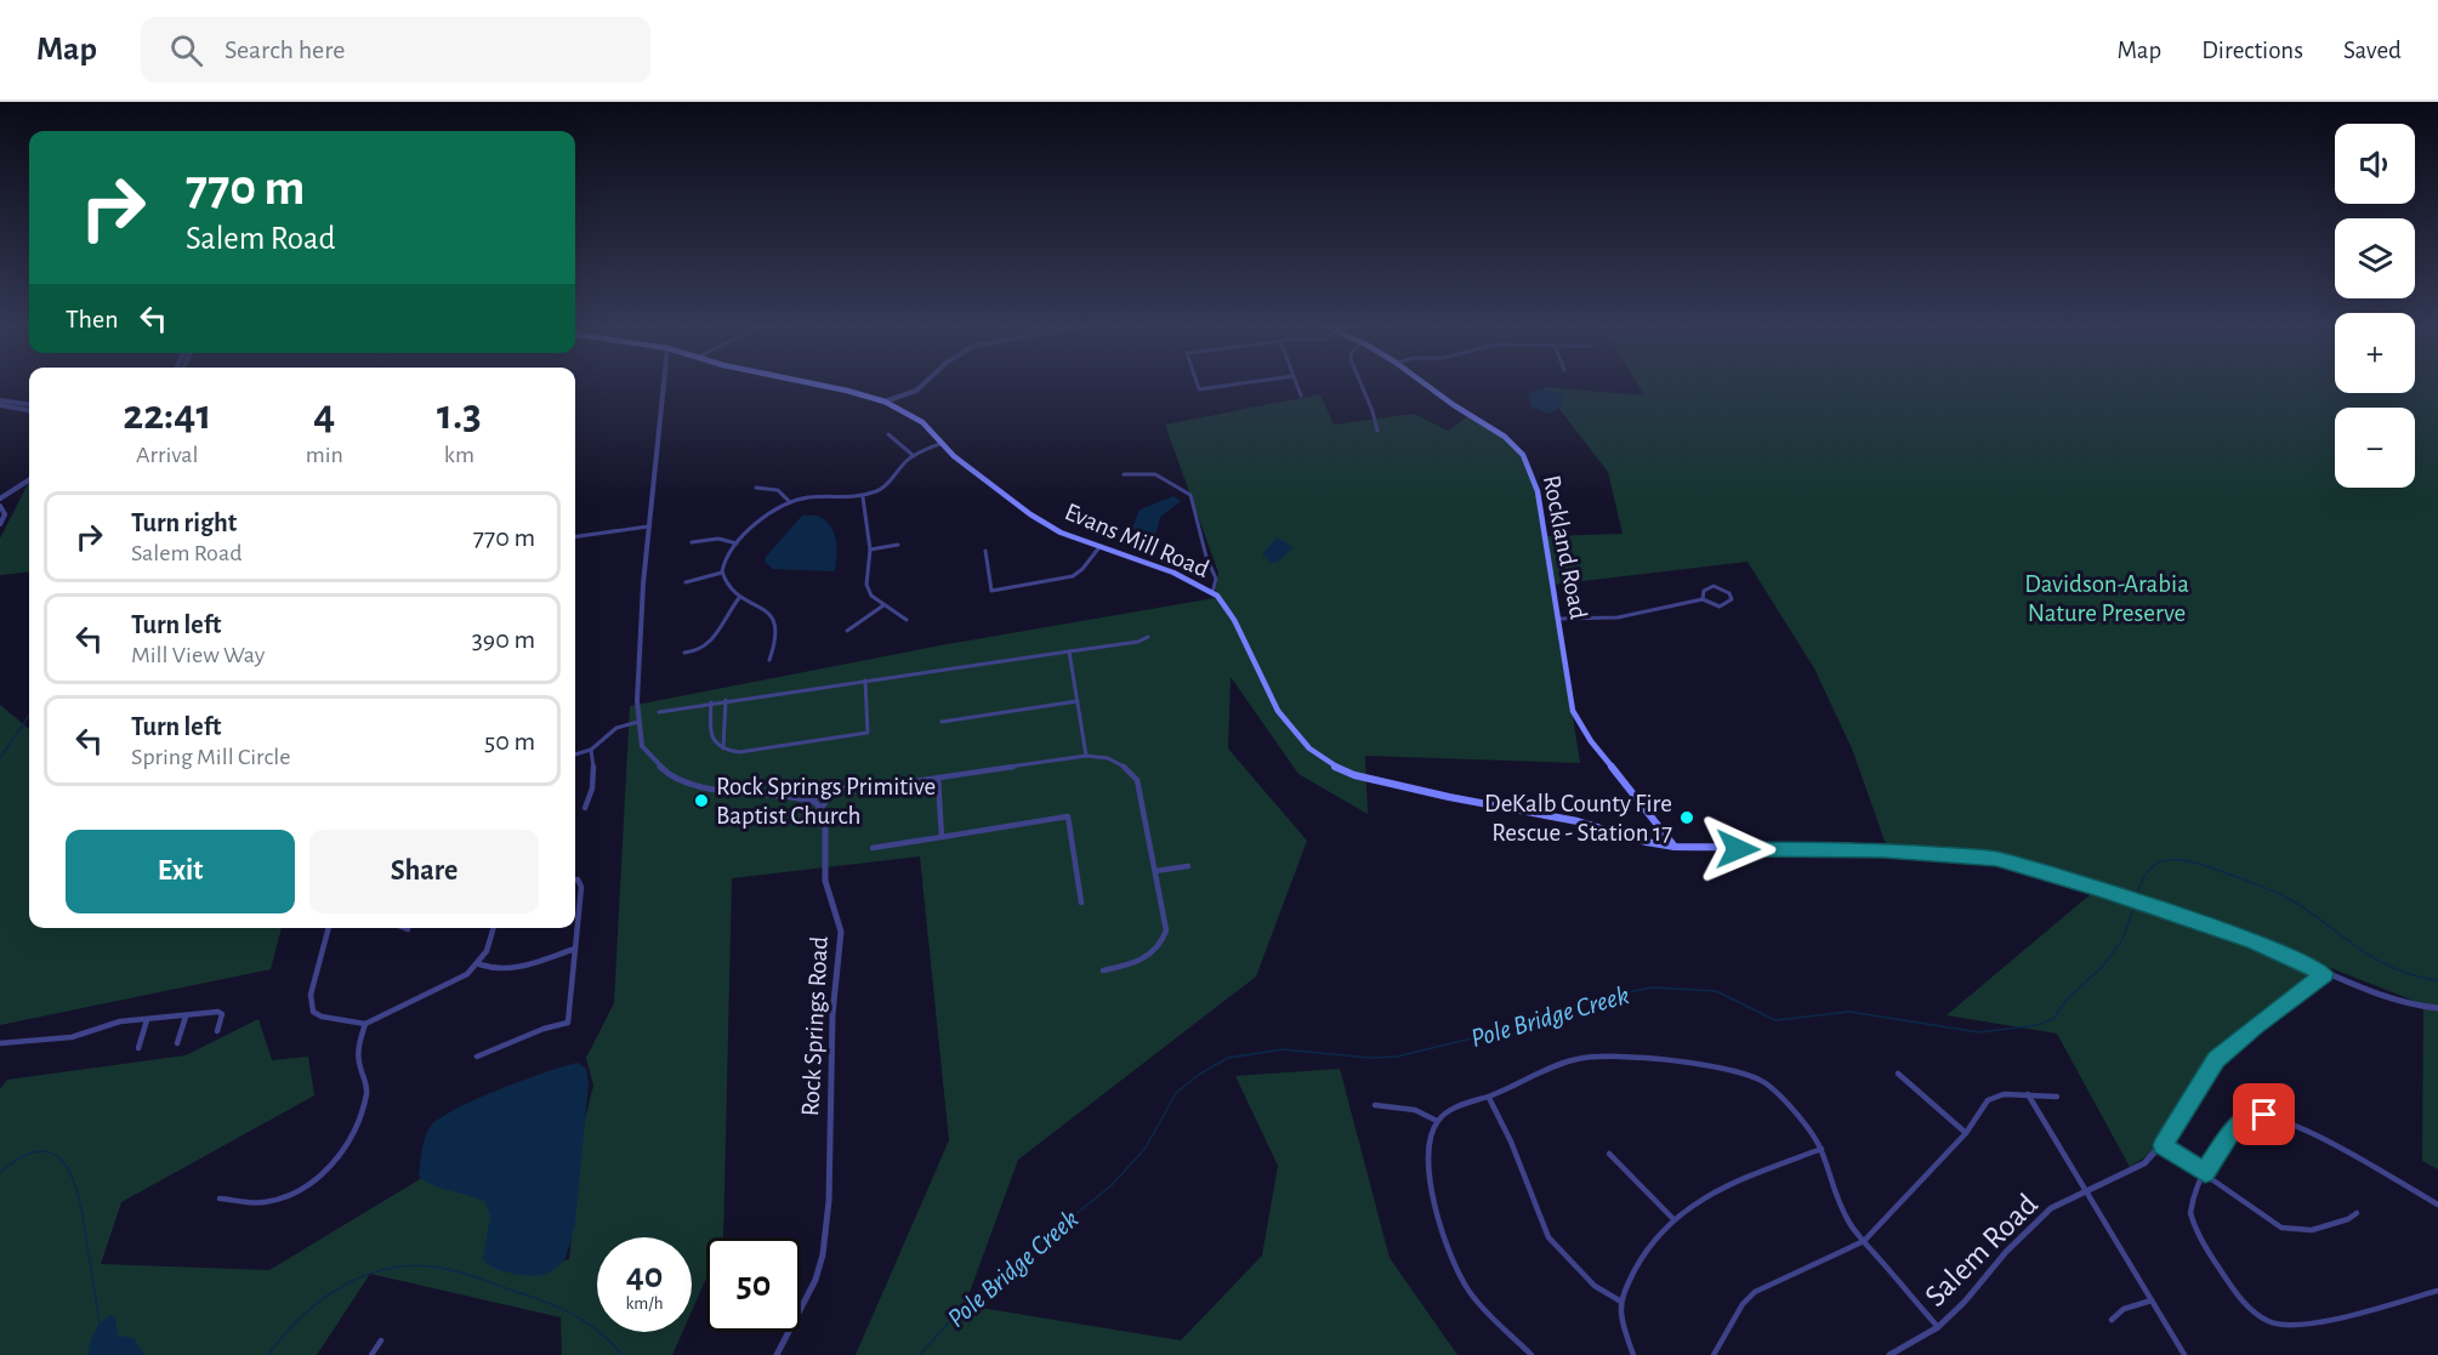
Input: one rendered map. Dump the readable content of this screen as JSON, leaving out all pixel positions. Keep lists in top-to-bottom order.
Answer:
{
  "streets": {
    "main road": ["Evans Mill Road", "Rockland Road"],
    "street": ["Rock Springs Road", "Salem Road"]
  },
  "crossings": [
    ["Evans Mill Road", "Rockland Road"],
    ["Evans Mill Road", "Salem Road"]
  ],
  "water": ["Pole Bridge Creek"],
  "parks": ["Davidson-Arabia Nature Preserve"],
  "places": ["Rock Springs Primitive Baptist Church", "DeKalb County Fire Rescue - Station 17"],
  "page": {
    "header": "Map",
    "search": "Search here",
    "nav": ["Map", "Directions", "Saved"],
    "map_buttons": ["+", "−"],
    "turn": ["770 m", "Salem Road"],
    "then": "Then",
    "eta": [
      "22:41",
      "Arrival",
      "4",
      "min",
      "1.3",
      "km"
    ],
    "list": [
      {
        "name": "Turn right",
        "note": "Salem Road",
        "value": "770 m"
      },
      {
        "name": "Turn left",
        "note": "Mill View Way",
        "value": "390 m"
      },
      {
        "name": "Turn left",
        "note": "Spring Mill Circle",
        "value": "50 m"
      }
    ],
    "buttons": ["Exit", "Share"],
    "speed": "40 km/h",
    "limit": "50"
  }
}
